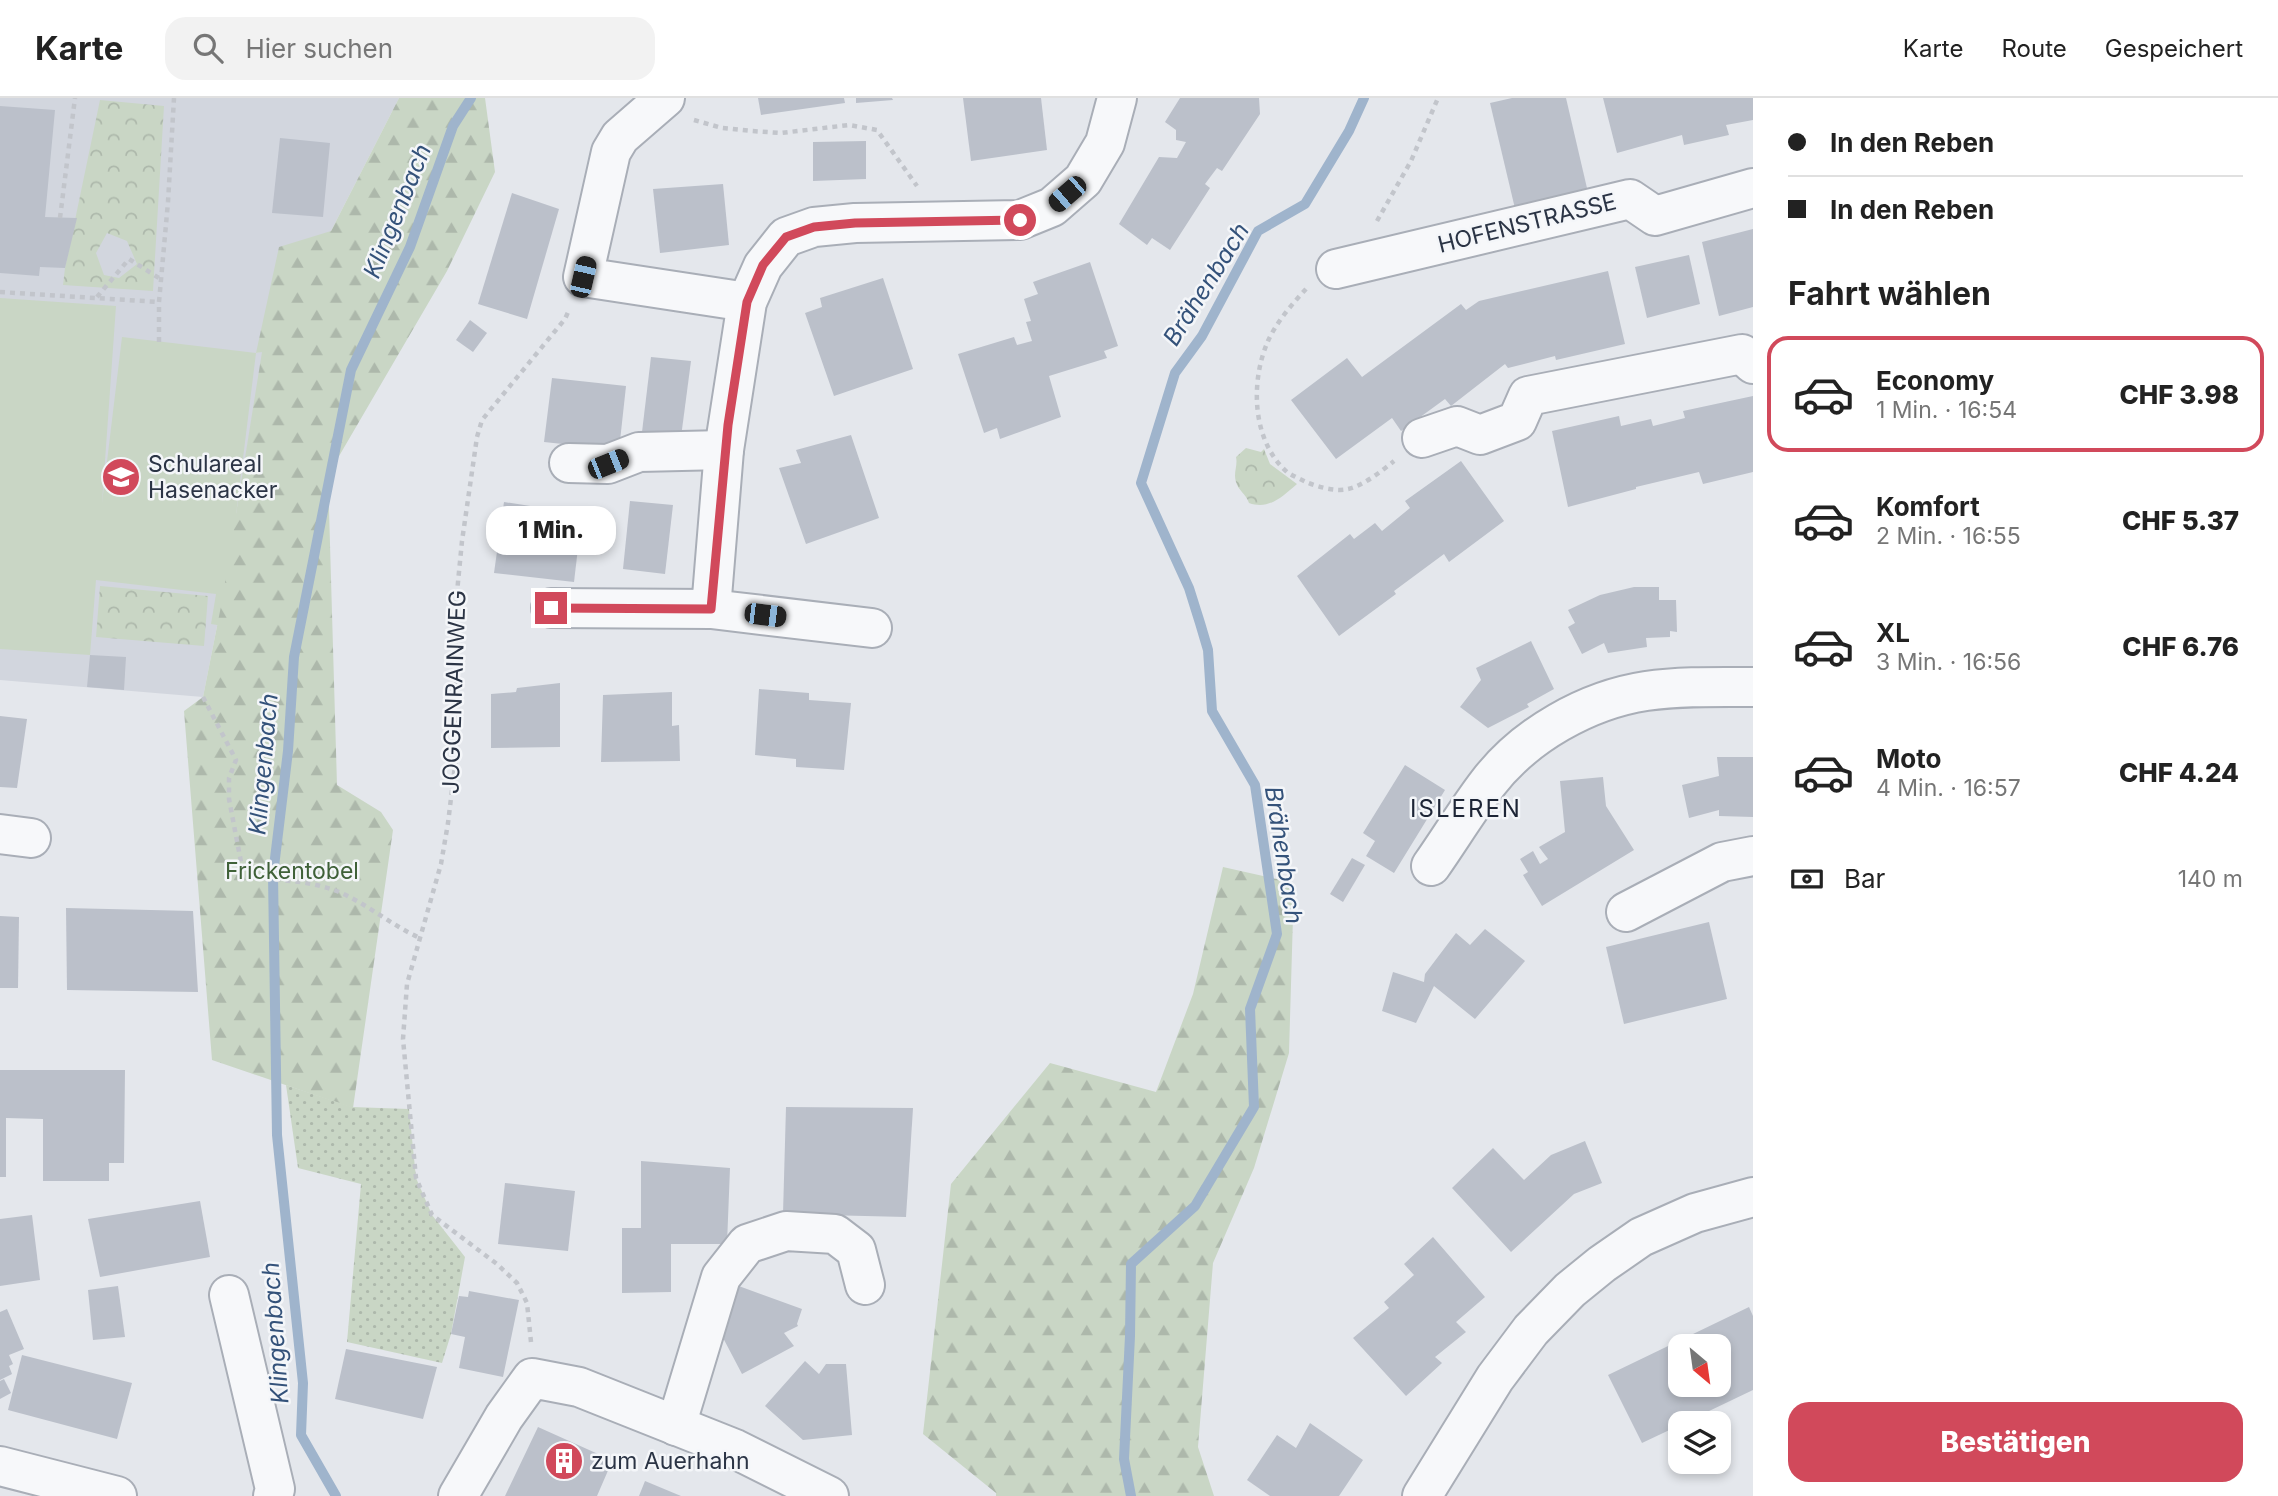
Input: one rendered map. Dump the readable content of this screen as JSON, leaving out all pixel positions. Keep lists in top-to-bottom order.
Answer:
{
  "streets": {
    "street": ["HOFENSTRASSE"],
    "path": ["JOGGENRAINWEG"]
  },
  "districts": ["ISLEREN"],
  "water": ["Klingenbach", "Brähenbach"],
  "parks": ["Frickentobel"],
  "places": {
    "school or university": ["Schulareal Hasenacker"],
    "building": ["zum Auerhahn"]
  },
  "north": "bottom right",
  "page": {
    "header": "Karte",
    "search": "Hier suchen",
    "nav": ["Karte", "Route", "Gespeichert"],
    "banner": ["In den Reben", "In den Reben"],
    "heading": "Fahrt wählen",
    "list": [
      {
        "name": "Economy",
        "note": "1 Min. · 16:54",
        "value": "CHF 3.98"
      },
      {
        "name": "Komfort",
        "note": "2 Min. · 16:55",
        "value": "CHF 5.37"
      },
      {
        "name": "XL",
        "note": "3 Min. · 16:56",
        "value": "CHF 6.76"
      },
      {
        "name": "Moto",
        "note": "4 Min. · 16:57",
        "value": "CHF 4.24"
      }
    ],
    "bubble": "1 Min.",
    "pay": ["Bar", "140 m"],
    "buttons": "Bestätigen"
  }
}
